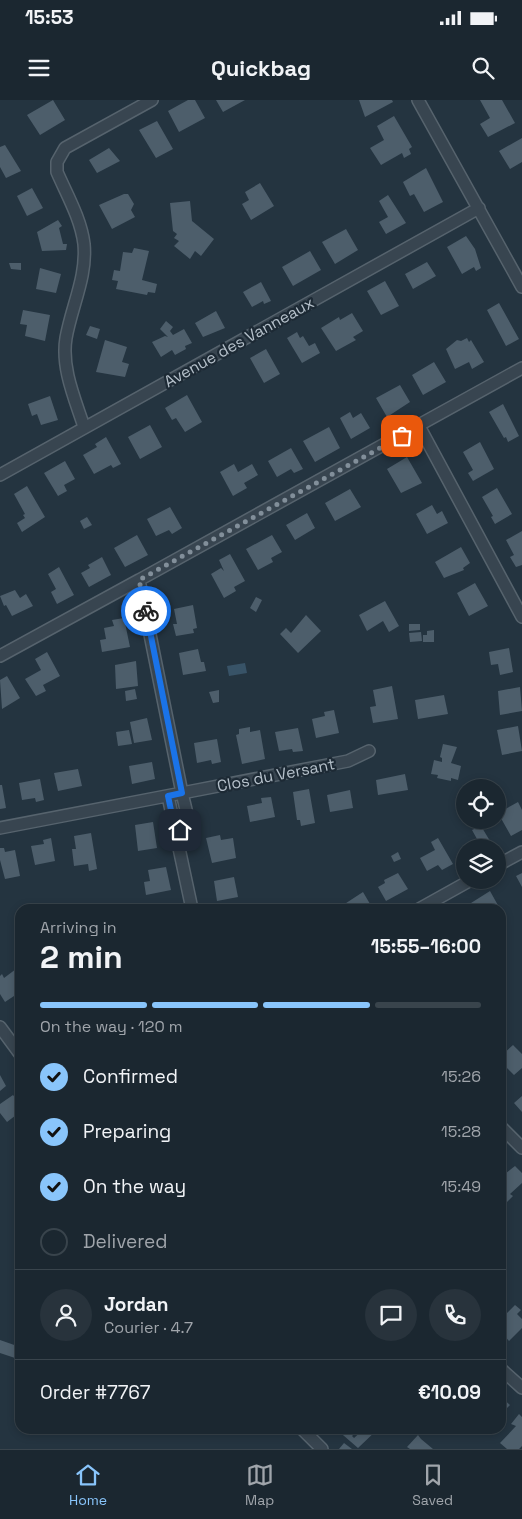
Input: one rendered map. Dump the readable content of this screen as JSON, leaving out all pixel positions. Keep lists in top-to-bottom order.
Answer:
{
  "streets": {
    "street": ["Avenue des Vanneaux", "Clos du Versant"]
  },
  "page": {
    "status": "15:53",
    "header": "Quickbag",
    "heading": ["2 min", "Arriving in", "15:55–16:00"],
    "panel": [
      "Jordan",
      "Courier · 4.7",
      "Order #7767",
      "€10.09"
    ],
    "bar": "On the way · 120 m",
    "list": [
      ["Confirmed", "15:26"],
      ["Preparing", "15:28"],
      ["On the way", "15:49"],
      "Delivered"
    ],
    "tabs": ["Home", "Map", "Saved"]
  }
}
